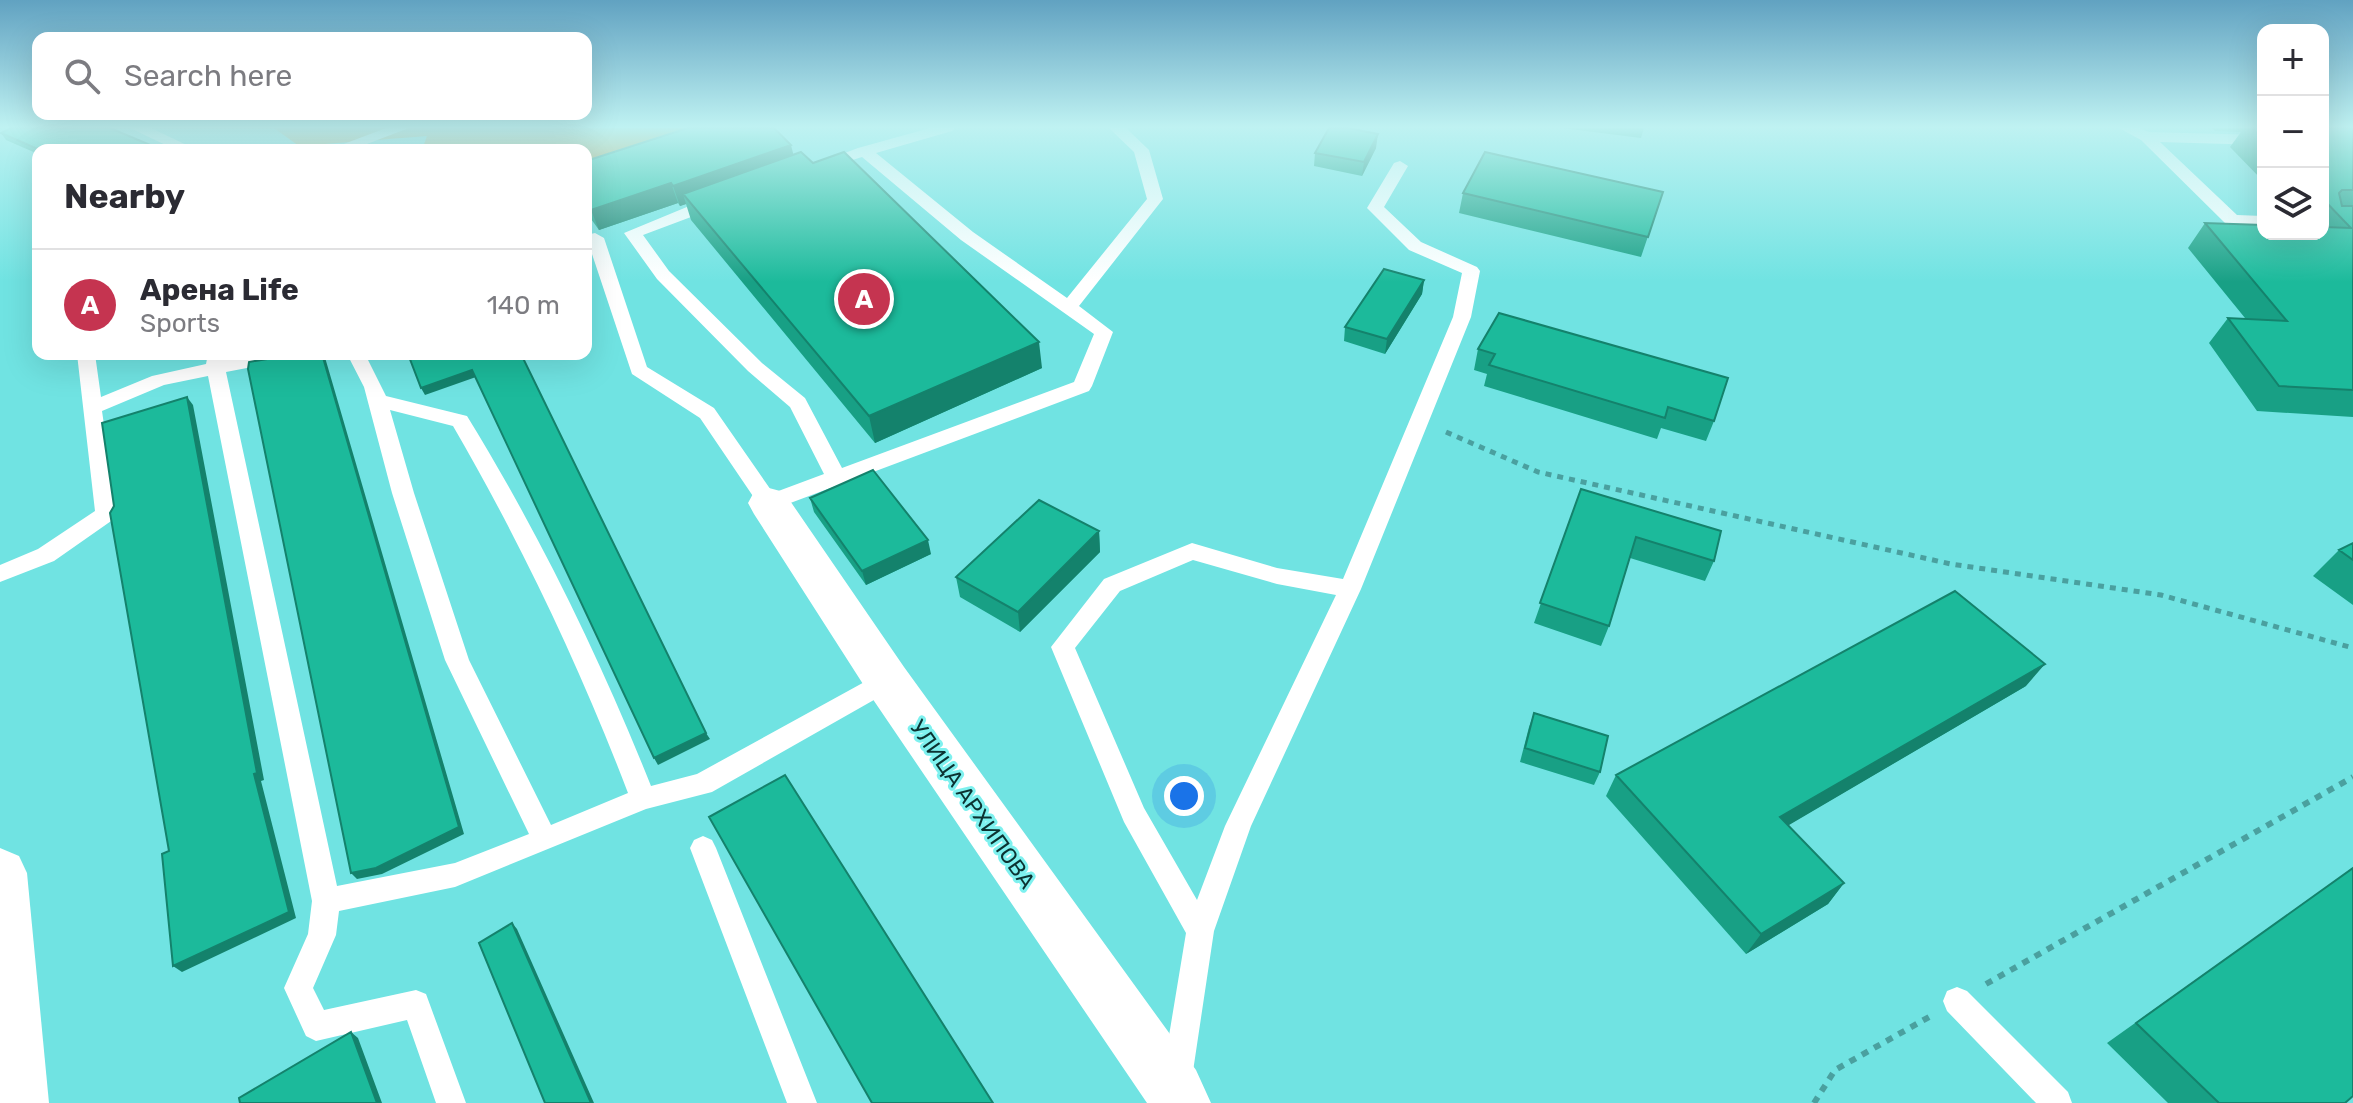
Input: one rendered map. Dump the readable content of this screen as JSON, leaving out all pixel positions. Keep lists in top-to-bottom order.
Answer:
{
  "streets": {
    "street": ["УЛИЦА АРХИПОВА"]
  },
  "page": {
    "map_buttons": ["+", "−"],
    "search": "Search here",
    "heading": "Nearby",
    "list": [
      {
        "mark": "A",
        "name": "Арена Life",
        "note": "Sports",
        "value": "140 m"
      }
    ],
    "pins": "A"
  }
}
